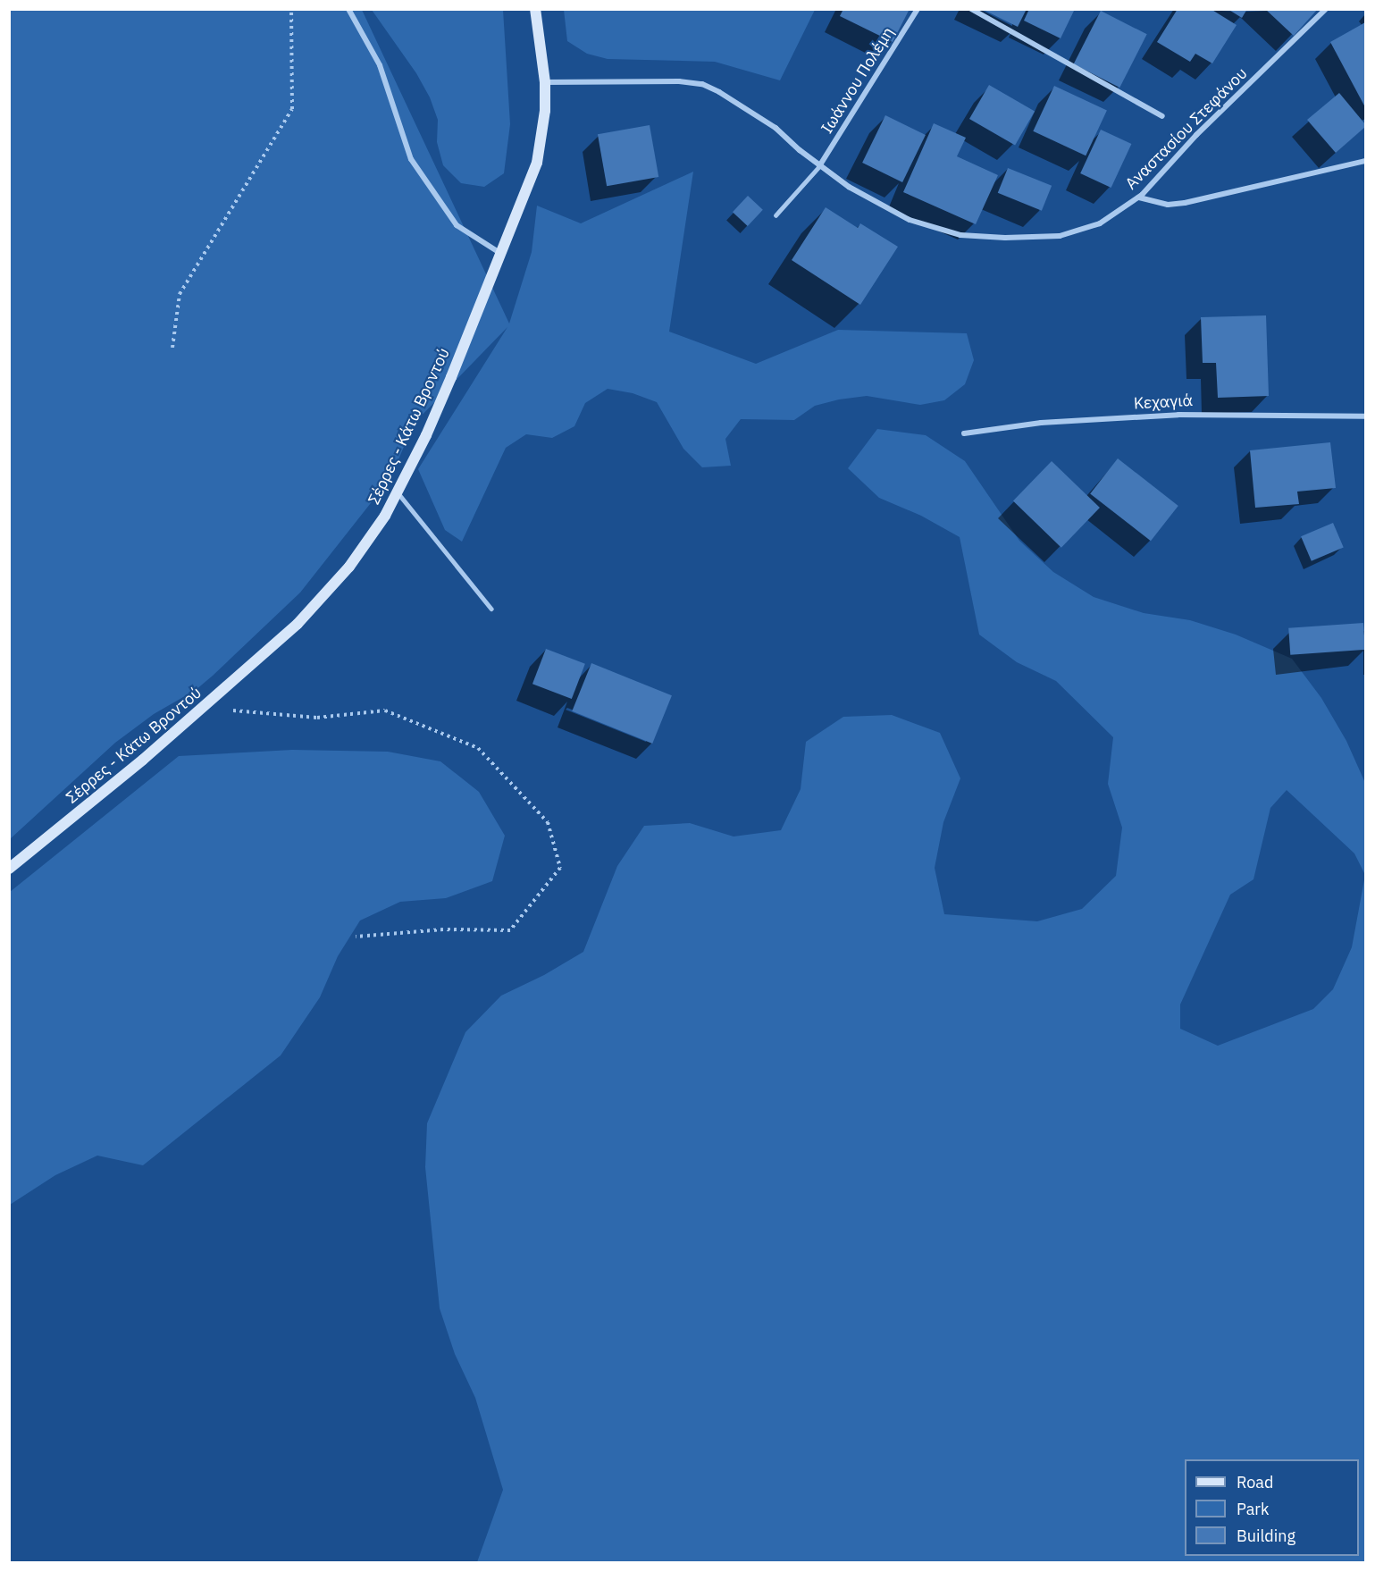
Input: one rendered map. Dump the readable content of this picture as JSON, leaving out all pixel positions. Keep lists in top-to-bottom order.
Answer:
{
  "streets": {
    "street": [
      "Ιωάννου Πολέμη",
      "Αναστασίου Στεφάνου",
      "Κεχαγιά",
      "Σέρρες - Κάτω Βροντού"
    ]
  },
  "crossings": [
    ["Ιωάννου Πολέμη", "Αναστασίου Στεφάνου"],
    ["Αναστασίου Στεφάνου", "Σέρρες - Κάτω Βροντού"]
  ],
  "legend": ["Road", "Park", "Building"]
}
